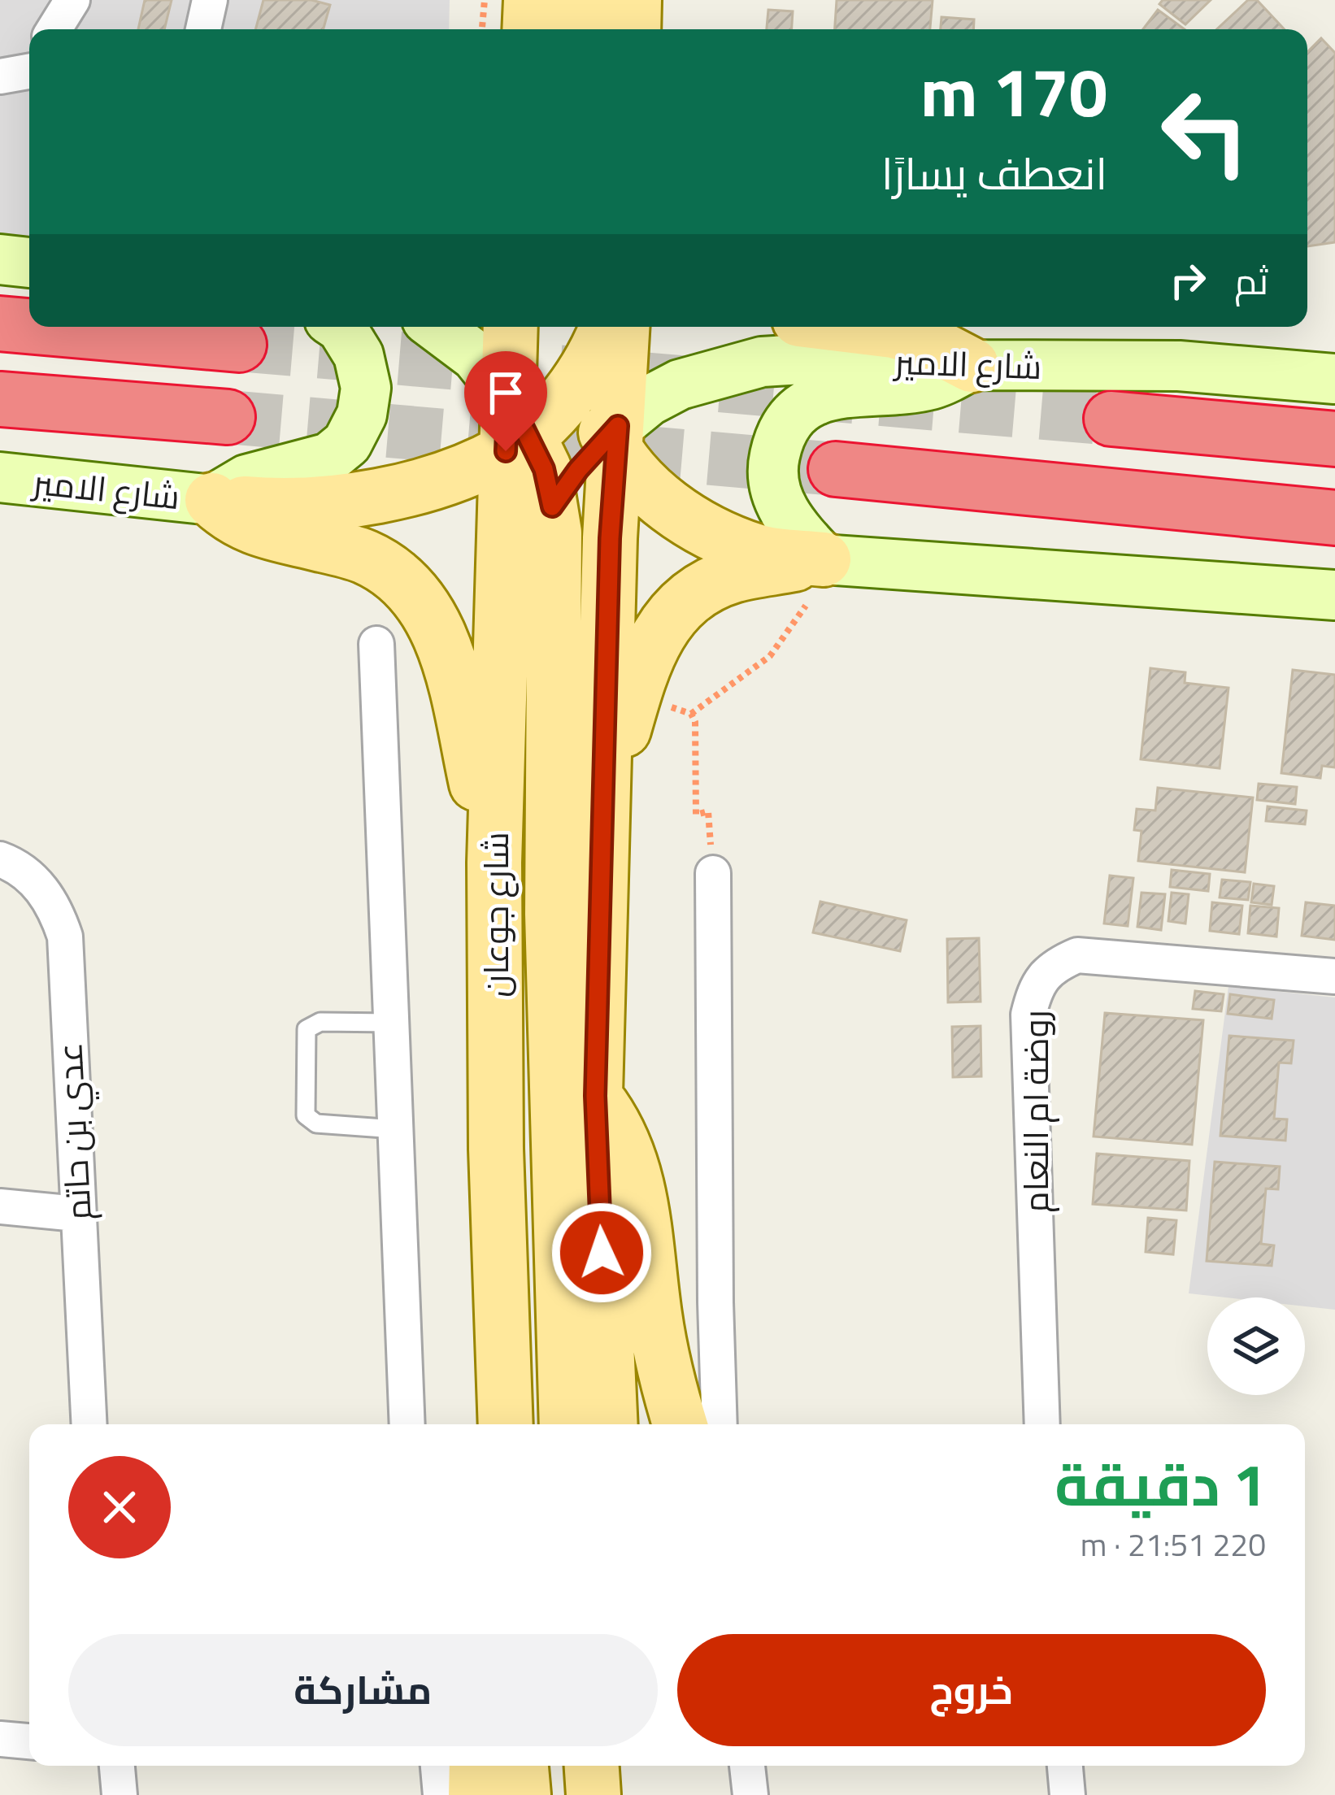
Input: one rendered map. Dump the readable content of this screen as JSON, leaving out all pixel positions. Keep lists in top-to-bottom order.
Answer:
{
  "streets": {
    "main road": ["شارع الامير", "شارع جوعان"],
    "street": ["روضة ام النعام", "عدي بن حاتم"]
  },
  "page": {
    "turn": ["170 m", "انعطف يسارًا"],
    "then": "ثم",
    "heading": ["1 دقيقة", "220 m · 21:51"],
    "buttons": ["خروج", "مشاركة"]
  }
}
